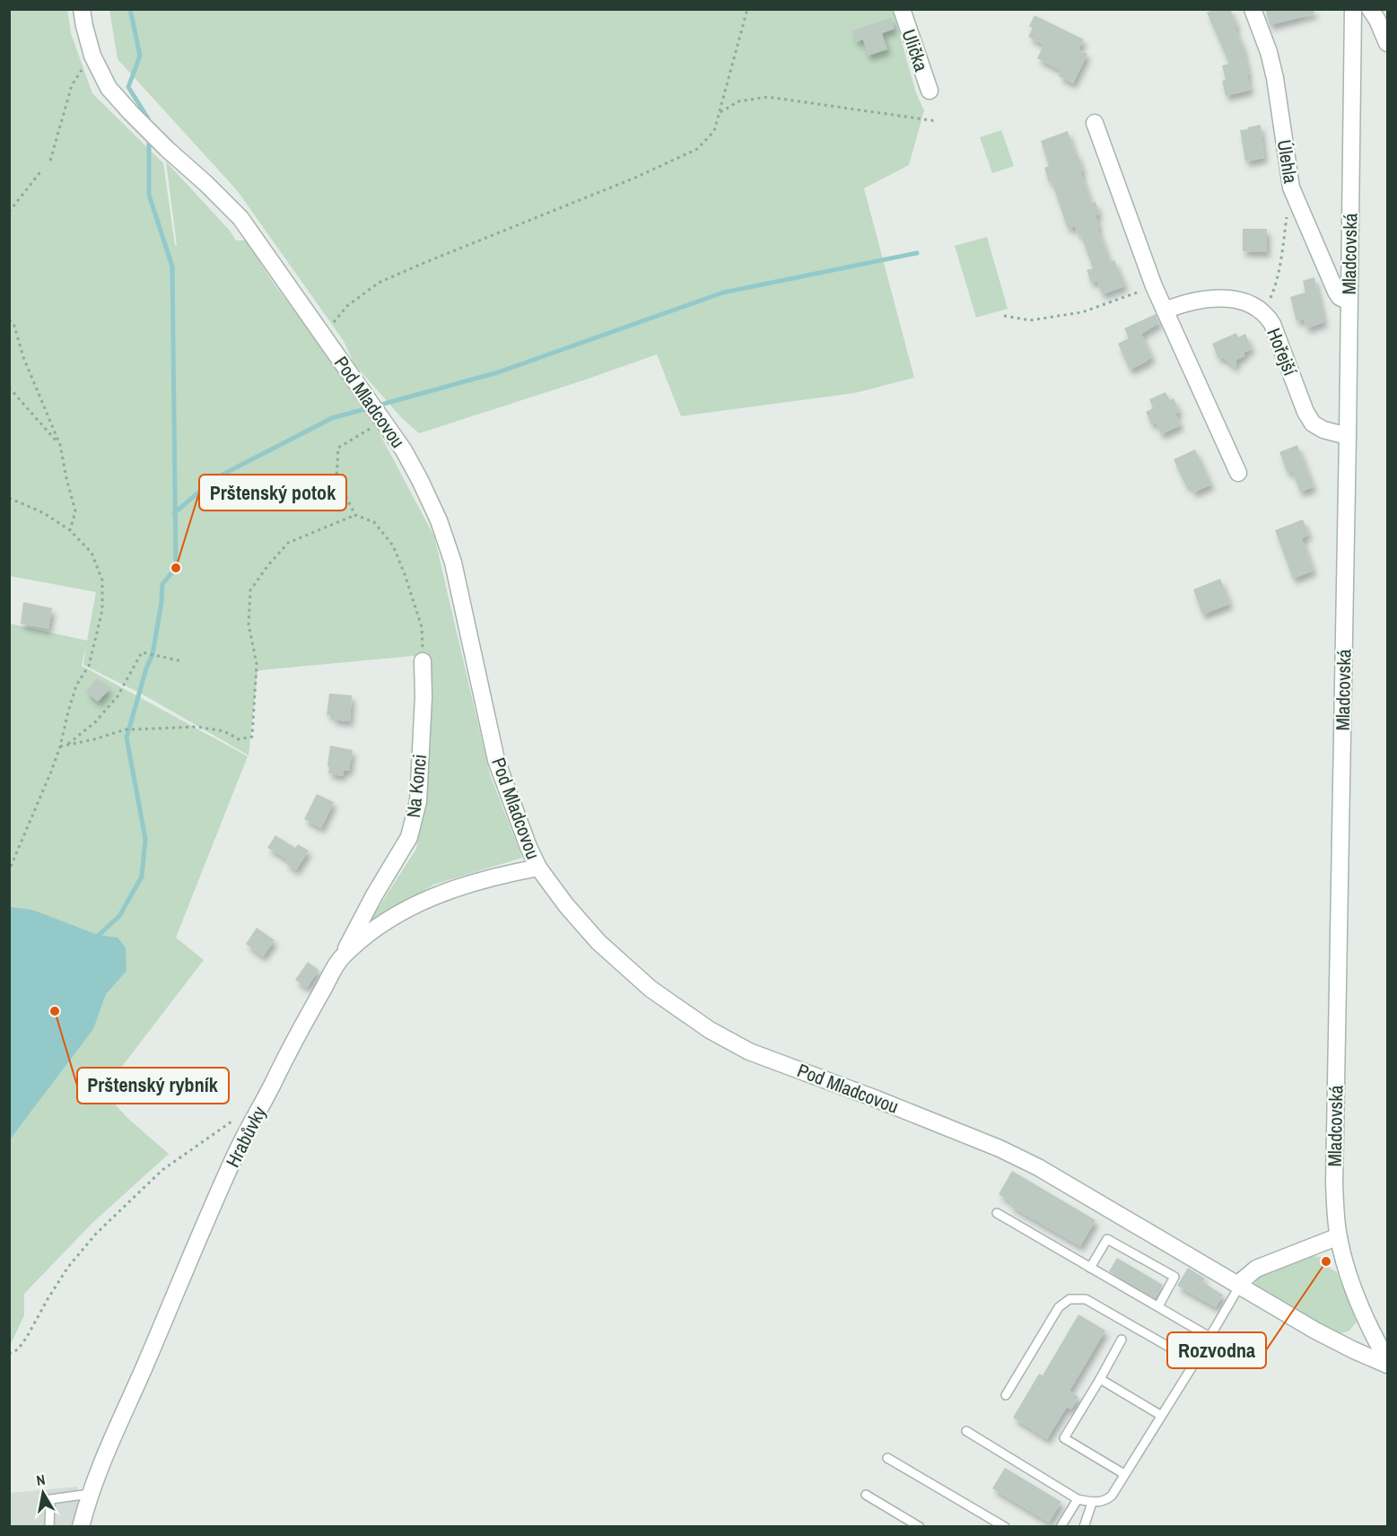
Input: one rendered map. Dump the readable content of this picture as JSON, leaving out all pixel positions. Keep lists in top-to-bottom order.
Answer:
{
  "streets": {
    "street": [
      "Ulička",
      "Úlehla",
      "Mladcovská",
      "Hořejší",
      "Pod Mladcovou",
      "Na Konci",
      "Hrabůvky"
    ]
  },
  "crossings": [
    ["Úlehla", "Mladcovská"],
    ["Mladcovská", "Hořejší"],
    ["Mladcovská", "Pod Mladcovou"],
    ["Pod Mladcovou", "Hrabůvky"],
    ["Na Konci", "Hrabůvky"]
  ],
  "places": ["Prštenský potok", "Prštenský rybník", "Rozvodna"],
  "north": "top"
}
